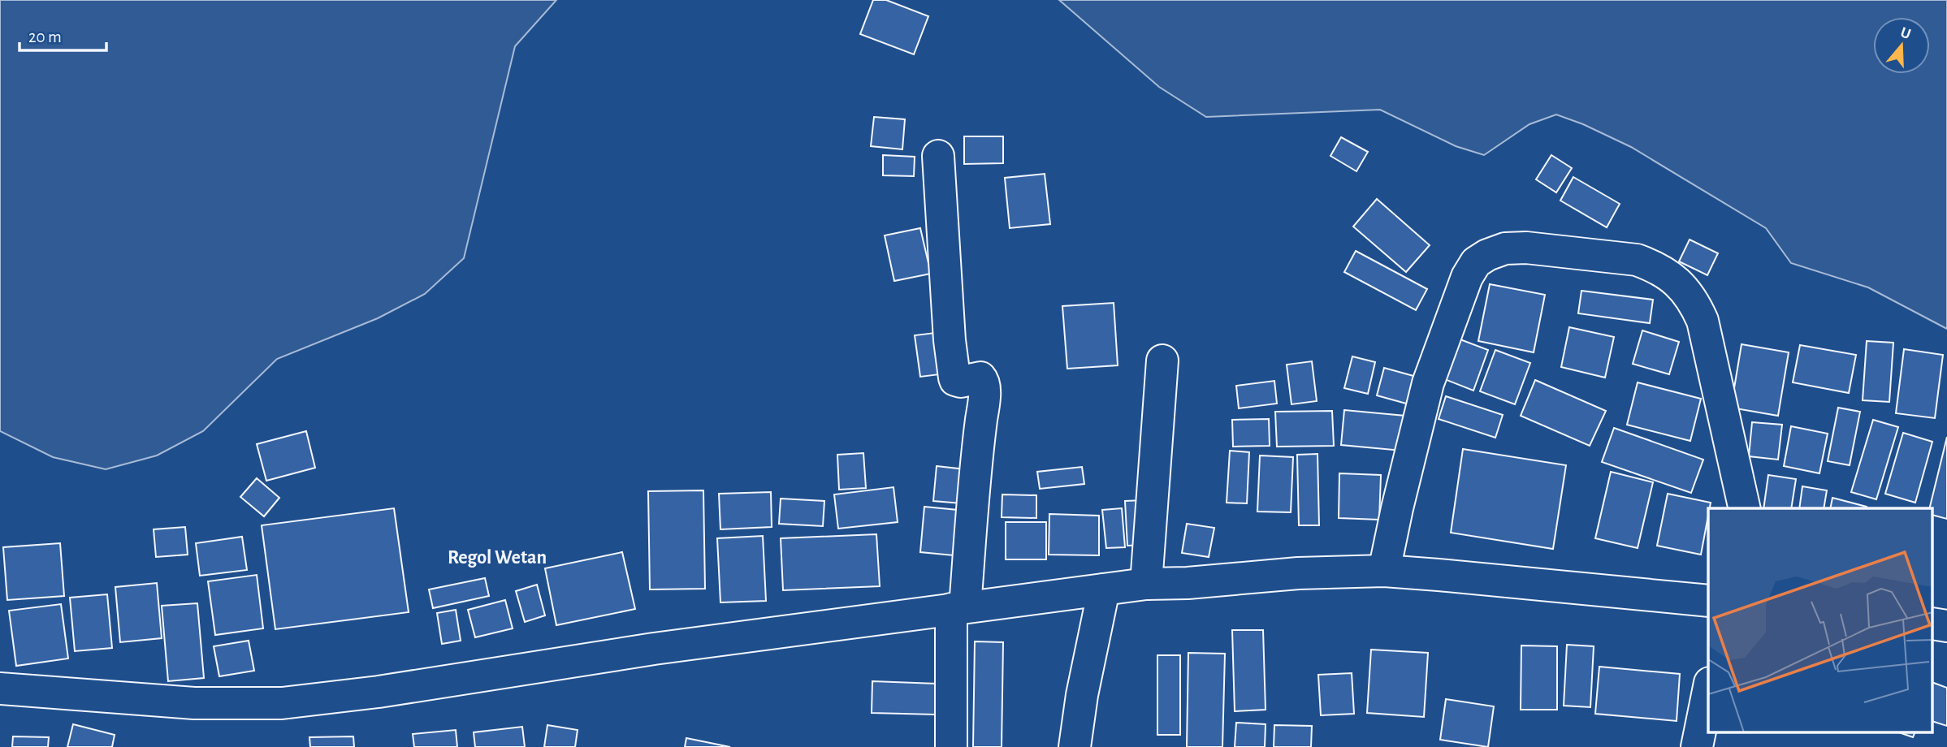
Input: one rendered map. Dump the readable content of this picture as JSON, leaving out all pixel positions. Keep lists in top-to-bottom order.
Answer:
{
  "districts": ["Regol Wetan"],
  "scale_bar": "20 m",
  "north": "top"
}
